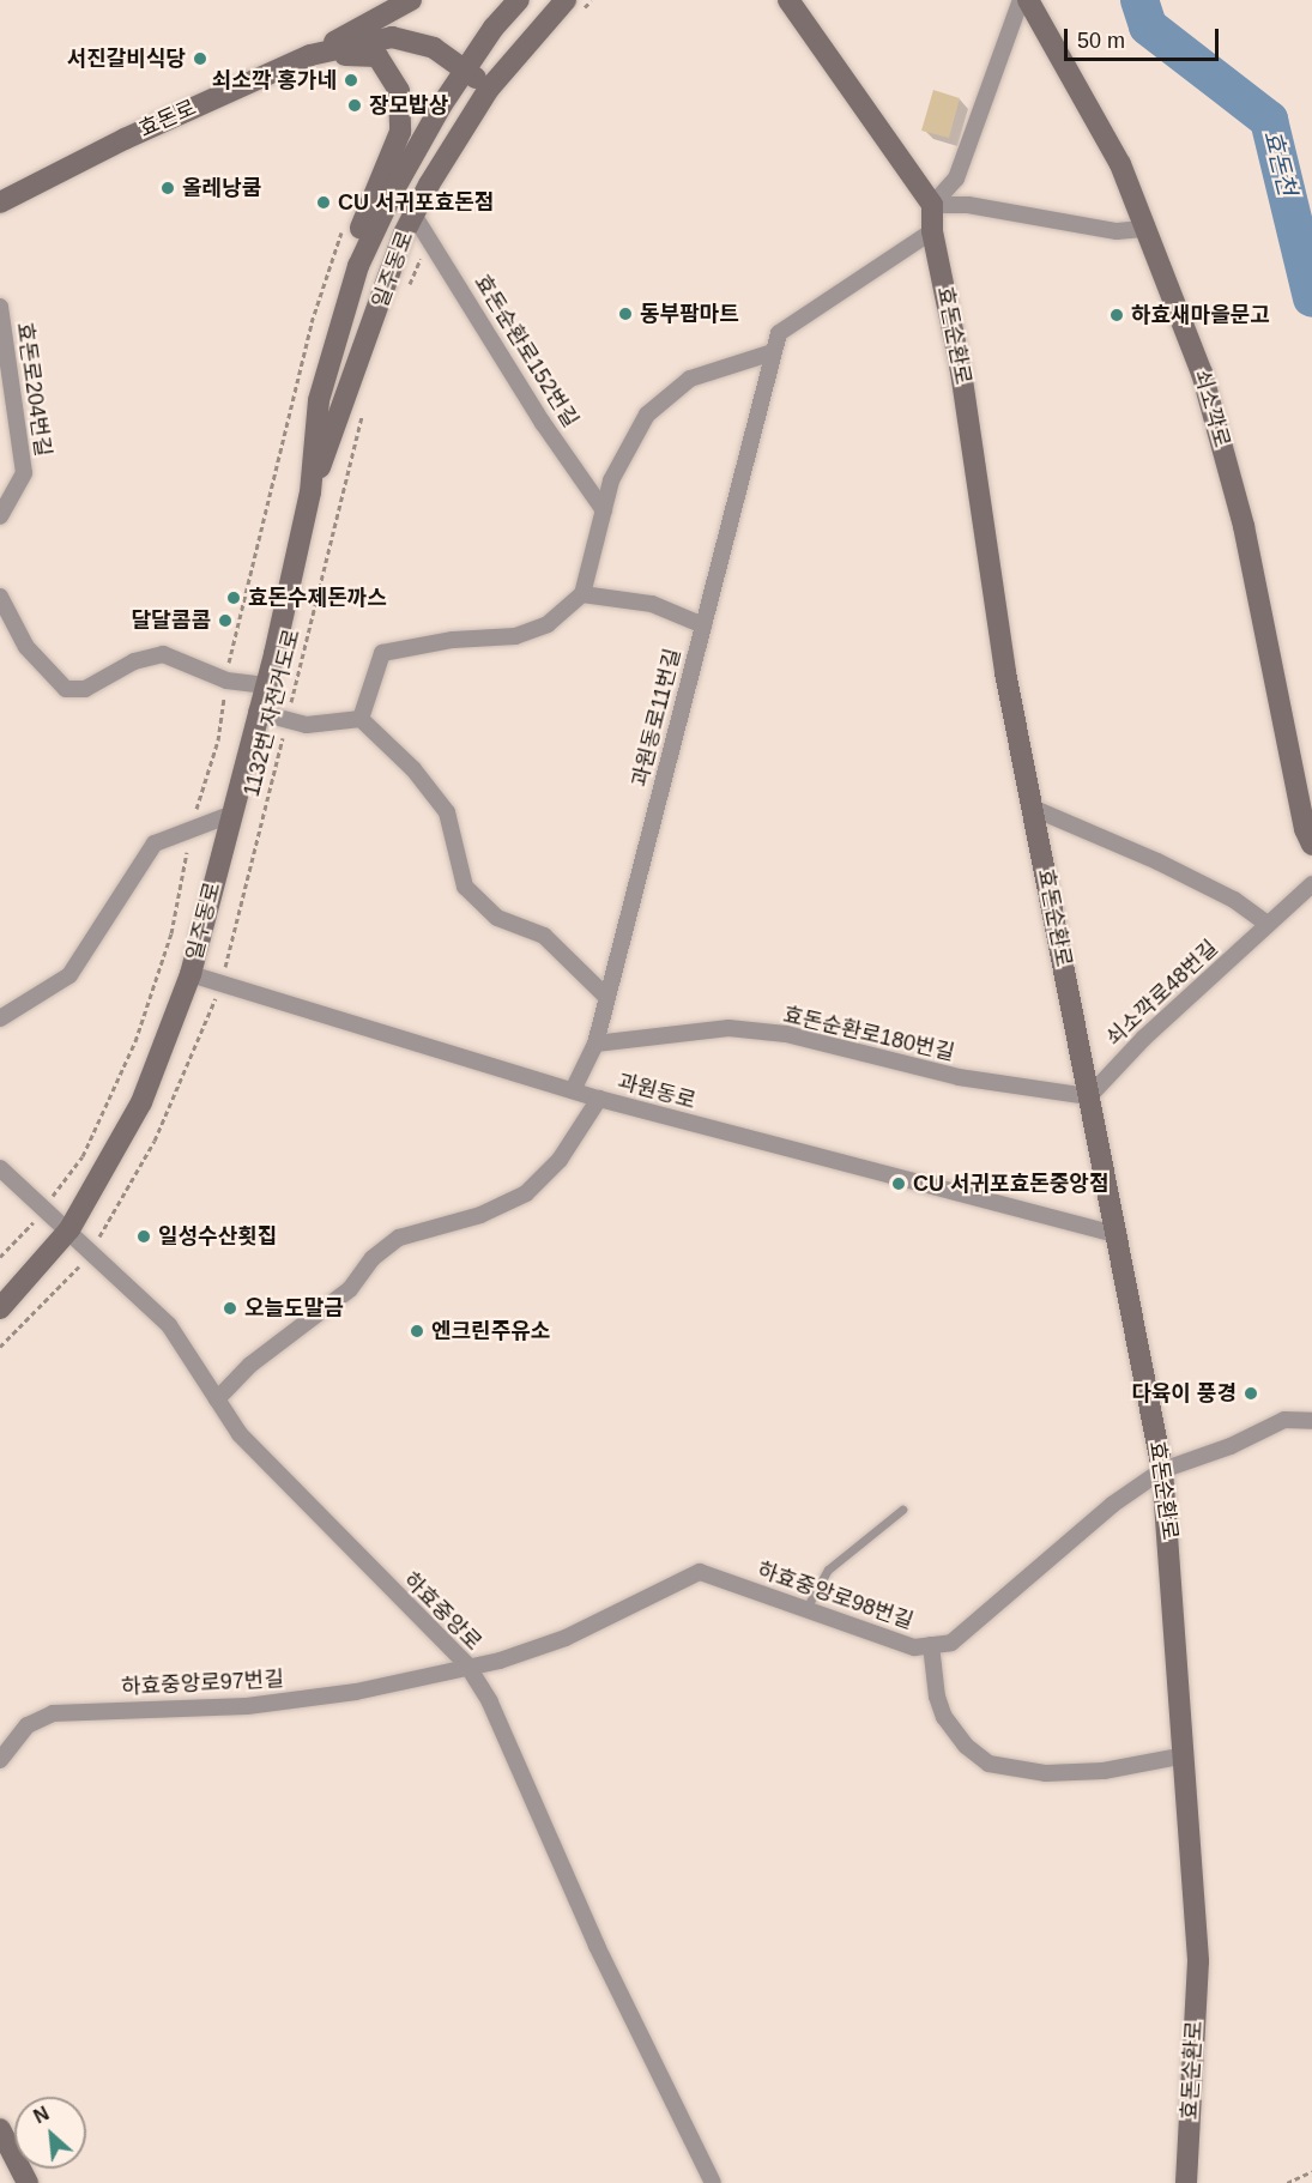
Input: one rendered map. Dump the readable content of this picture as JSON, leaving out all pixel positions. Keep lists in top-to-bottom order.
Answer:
{
  "streets": {
    "street": [
      "효돈로",
      "일주동로",
      "효돈순환로",
      "효돈순환로152번길",
      "효돈로204번길",
      "쇠소깍로",
      "과원동로11번길",
      "쇠소깍로48번길",
      "효돈순환로180번길",
      "과원동로",
      "하효중앙로98번길",
      "하효중앙로",
      "하효중앙로97번길"
    ],
    "path": ["1132번 자전거도로"]
  },
  "crossings": [
    ["효돈로", "일주동로"],
    ["일주동로", "효돈순환로152번길"],
    ["일주동로", "과원동로"],
    ["일주동로", "하효중앙로"],
    ["효돈순환로", "쇠소깍로48번길"],
    ["효돈순환로", "효돈순환로180번길"],
    ["효돈순환로", "과원동로"],
    ["효돈순환로", "하효중앙로98번길"],
    ["1132번 자전거도로", "과원동로"],
    ["1132번 자전거도로", "하효중앙로"],
    ["과원동로11번길", "효돈순환로180번길"],
    ["과원동로11번길", "과원동로"],
    ["쇠소깍로48번길", "효돈순환로180번길"],
    ["하효중앙로98번길", "하효중앙로"],
    ["하효중앙로98번길", "하효중앙로97번길"],
    ["하효중앙로", "하효중앙로97번길"]
  ],
  "water": ["효돈천"],
  "places": [
    "서진갈비식당",
    "쇠소깍 홍가네",
    "장모밥상",
    "올레낭쿰",
    "CU 서귀포효돈점",
    "동부팜마트",
    "하효새마을문고",
    "효돈수제돈까스",
    "달달콤콤",
    "CU 서귀포효돈중앙점",
    "일성수산횟집",
    "오늘도말금",
    "엔크린주유소",
    "다육이 풍경"
  ],
  "scale_bar": "50 m",
  "north": "top left"
}
